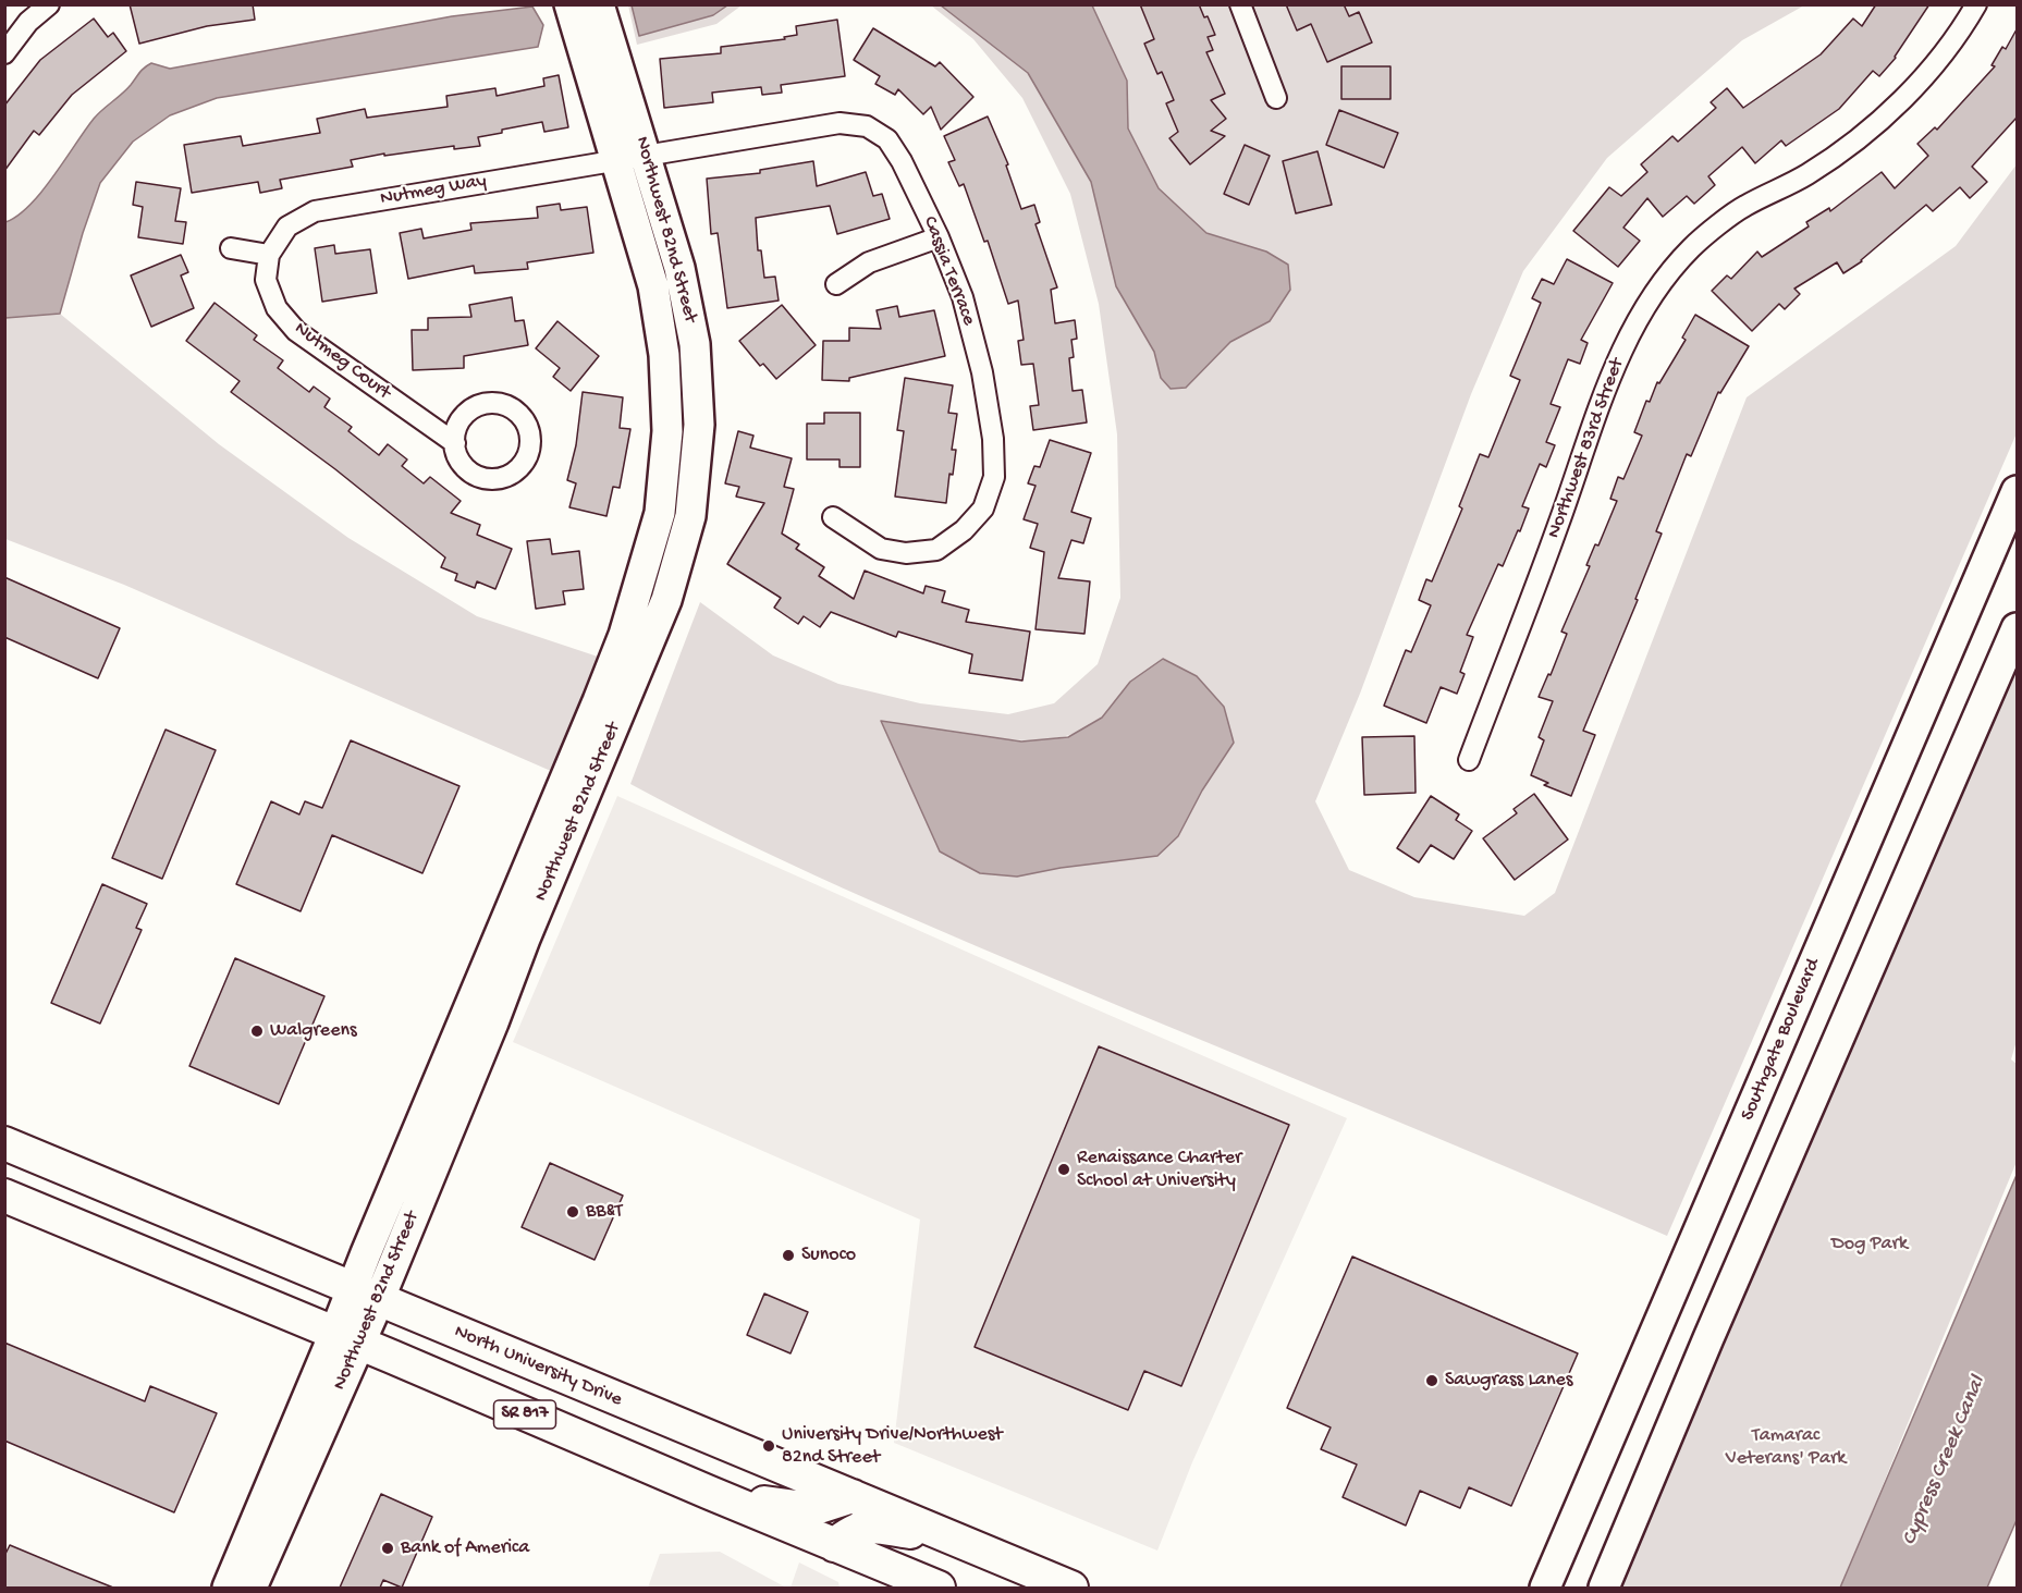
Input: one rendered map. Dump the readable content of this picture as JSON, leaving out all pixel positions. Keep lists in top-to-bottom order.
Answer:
{
  "streets": {
    "main road": ["North University Drive", "SR 817"],
    "street": [
      "Nutmeg Way",
      "Northwest 82nd Street",
      "Cassia Terrace",
      "Nutmeg Court",
      "Northwest 83rd Street",
      "Southgate Boulevard"
    ]
  },
  "crossings": [
    ["Nutmeg Way", "Northwest 82nd Street"],
    ["Nutmeg Way", "Cassia Terrace"],
    ["Nutmeg Way", "Nutmeg Court"],
    ["Northwest 82nd Street", "Cassia Terrace"],
    ["Northwest 82nd Street", "North University Drive"],
    ["Northwest 82nd Street", "SR 817"]
  ],
  "water": ["Cypress Creek Canal"],
  "parks": ["Dog Park", "Tamarac Veterans' Park"],
  "places": [
    "Walgreens",
    "Renaissance Charter School at University",
    "BB&T",
    "Sunoco",
    "Sawgrass Lanes",
    "University Drive/Northwest 82nd Street",
    "Bank of America"
  ]
}
